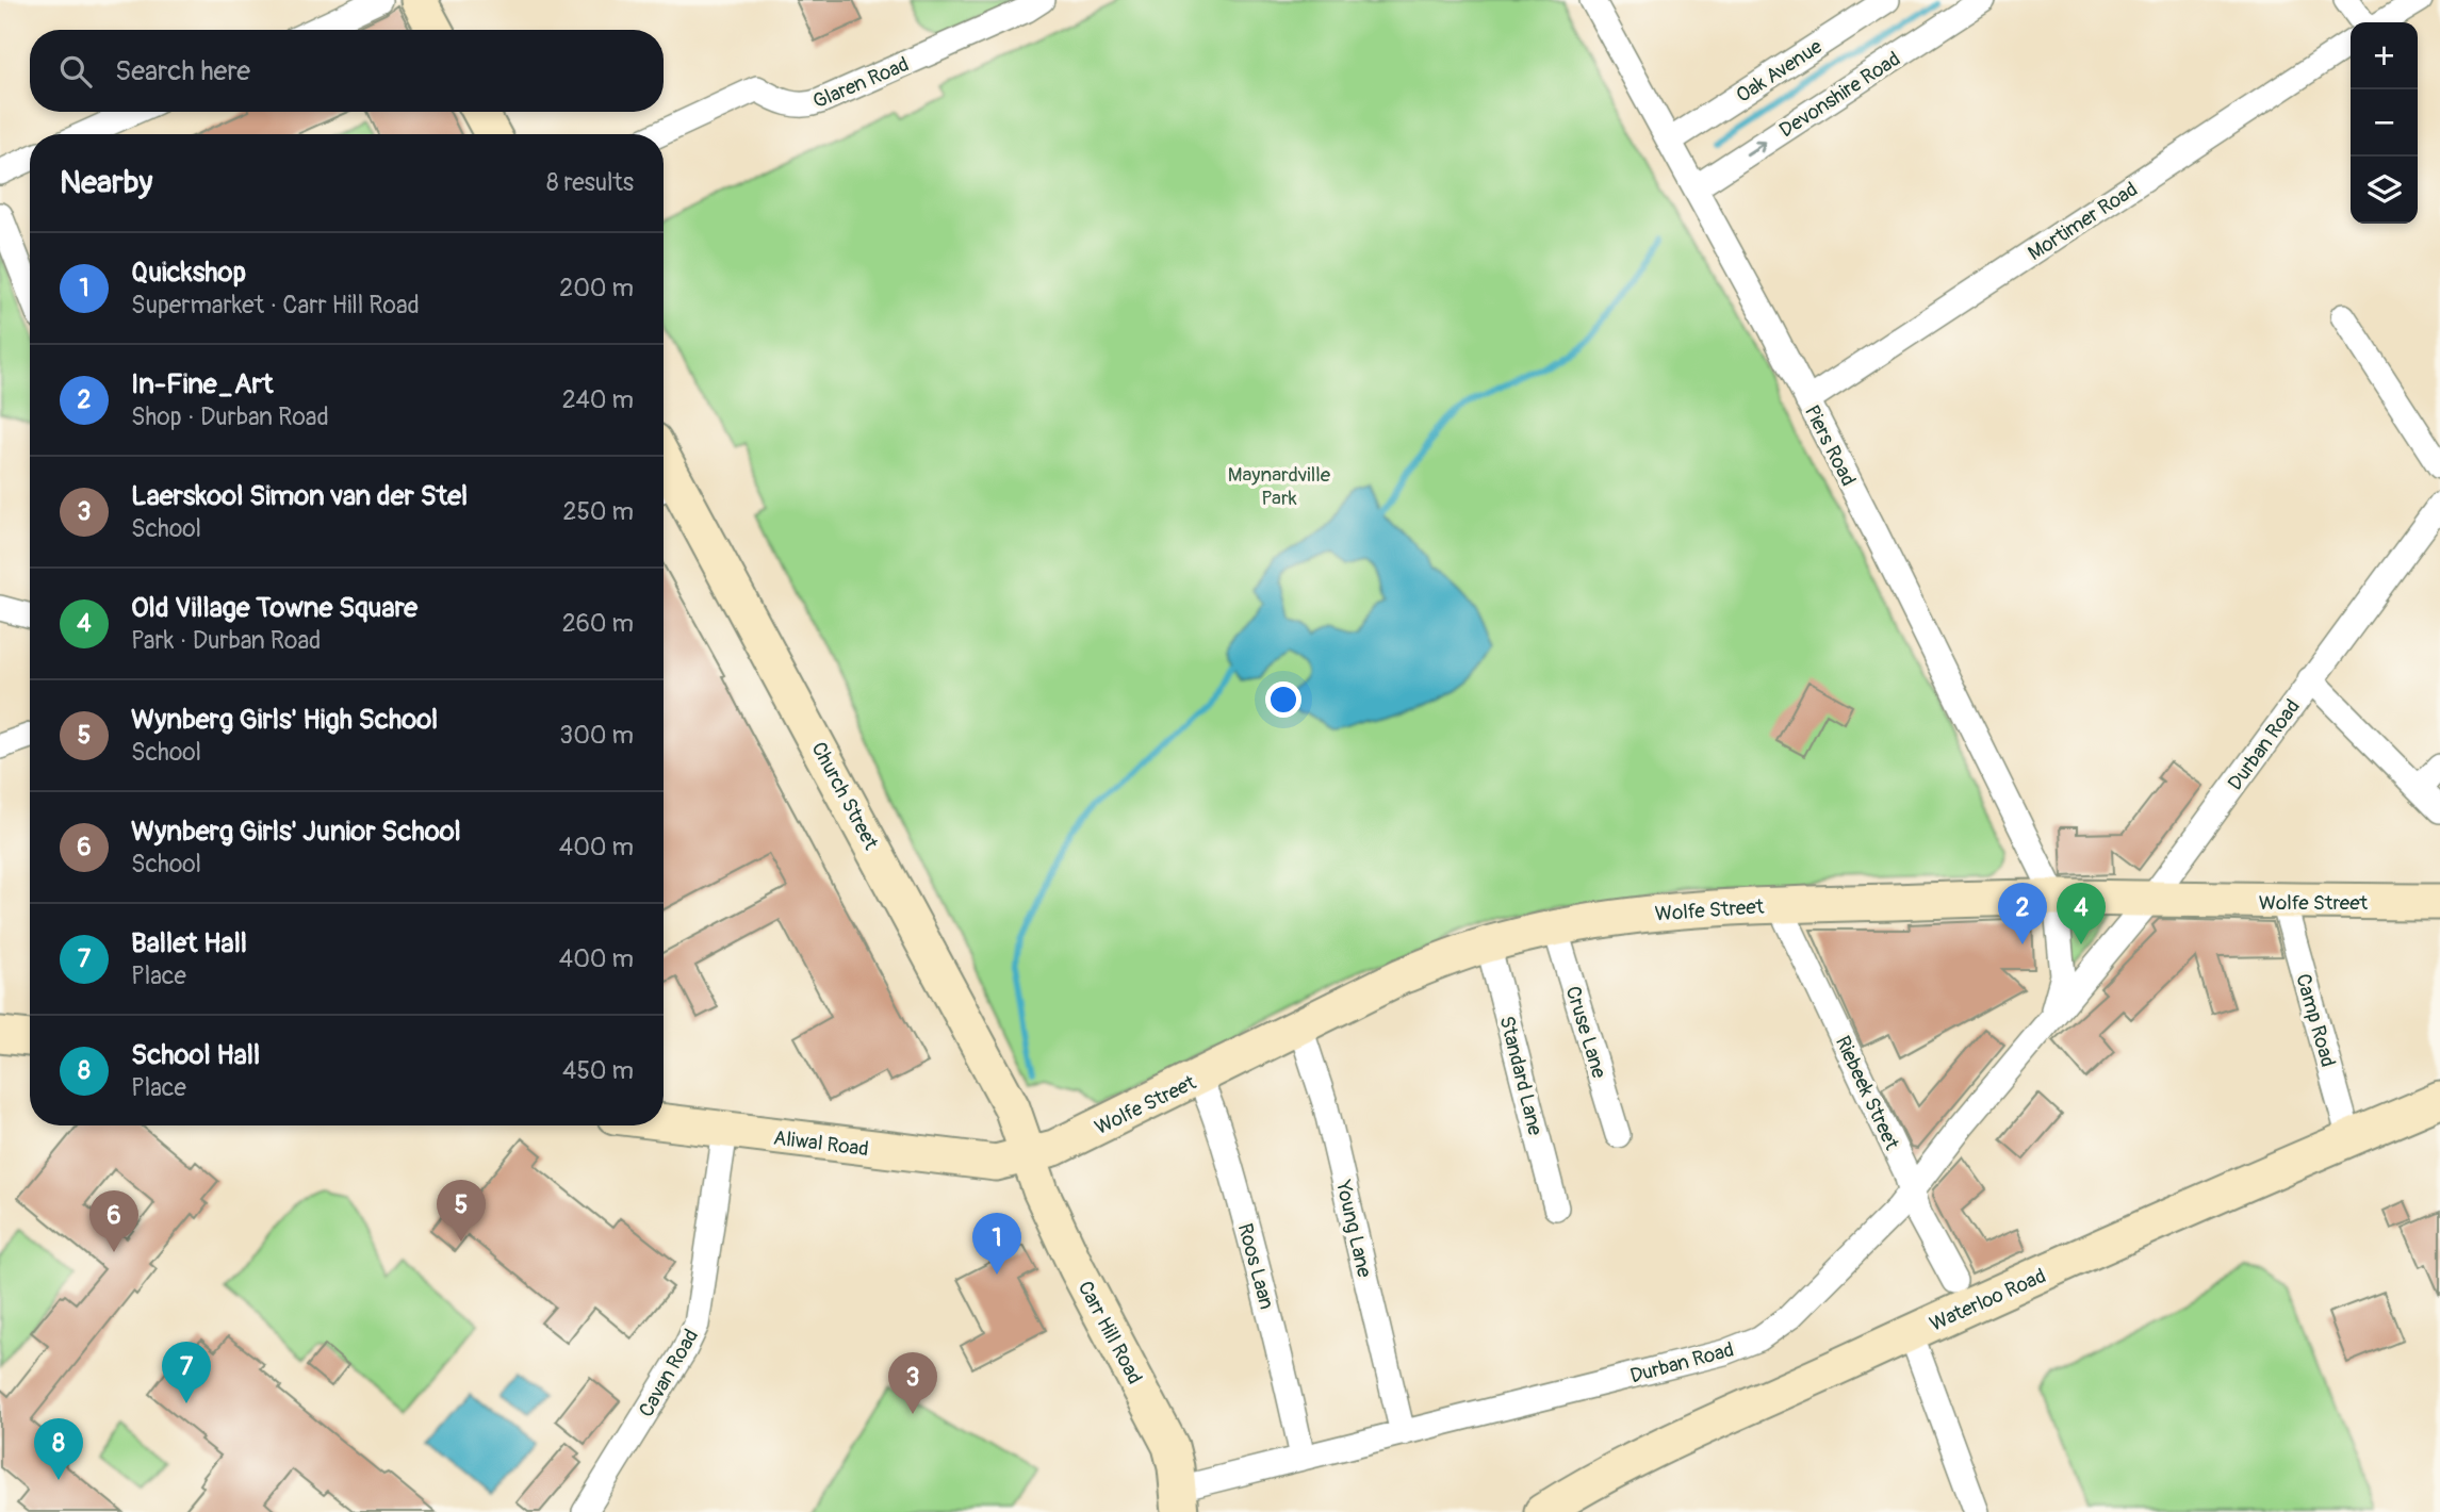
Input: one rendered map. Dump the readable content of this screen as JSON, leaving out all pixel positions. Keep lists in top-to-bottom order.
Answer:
{
  "streets": {
    "street": [
      "Oak Avenue",
      "Glaren Road",
      "Devonshire Road",
      "Mortimer Road",
      "Piers Road",
      "Durban Road",
      "Church Street",
      "Wolfe Street",
      "Camp Road",
      "Cruse Lane",
      "Standard Lane",
      "Riebeek Street",
      "Aliwal Road",
      "Young Lane",
      "Roos Laan",
      "Waterloo Road",
      "Carr Hill Road",
      "Cavan Road"
    ]
  },
  "crossings": [
    ["Oak Avenue", "Piers Road"],
    ["Devonshire Road", "Piers Road"],
    ["Mortimer Road", "Piers Road"],
    ["Piers Road", "Durban Road"],
    ["Piers Road", "Wolfe Street"],
    ["Durban Road", "Wolfe Street"],
    ["Durban Road", "Riebeek Street"],
    ["Durban Road", "Young Lane"],
    ["Durban Road", "Roos Laan"],
    ["Durban Road", "Carr Hill Road"],
    ["Church Street", "Wolfe Street"],
    ["Church Street", "Aliwal Road"],
    ["Church Street", "Carr Hill Road"],
    ["Wolfe Street", "Camp Road"],
    ["Wolfe Street", "Cruse Lane"],
    ["Wolfe Street", "Standard Lane"],
    ["Wolfe Street", "Riebeek Street"],
    ["Wolfe Street", "Aliwal Road"],
    ["Wolfe Street", "Young Lane"],
    ["Wolfe Street", "Roos Laan"],
    ["Wolfe Street", "Carr Hill Road"],
    ["Camp Road", "Waterloo Road"],
    ["Aliwal Road", "Carr Hill Road"],
    ["Aliwal Road", "Cavan Road"]
  ],
  "one_way": ["Devonshire Road"],
  "parks": ["Maynardville Park"],
  "page": {
    "map_buttons": ["+", "−"],
    "search": "Search here",
    "heading": ["Nearby", "8 results"],
    "list": [
      {
        "mark": "1",
        "name": "Quickshop",
        "note": "Supermarket · Carr Hill Road",
        "value": "200 m"
      },
      {
        "mark": "2",
        "name": "In-Fine_Art",
        "note": "Shop · Durban Road",
        "value": "240 m"
      },
      {
        "mark": "3",
        "name": "Laerskool Simon van der Stel",
        "note": "School",
        "value": "250 m"
      },
      {
        "mark": "4",
        "name": "Old Village Towne Square",
        "note": "Park · Durban Road",
        "value": "260 m"
      },
      {
        "mark": "5",
        "name": "Wynberg Girls' High School",
        "note": "School",
        "value": "300 m"
      },
      {
        "mark": "6",
        "name": "Wynberg Girls' Junior School",
        "note": "School",
        "value": "400 m"
      },
      {
        "mark": "7",
        "name": "Ballet Hall",
        "note": "Place",
        "value": "400 m"
      },
      {
        "mark": "8",
        "name": "School Hall",
        "note": "Place",
        "value": "450 m"
      }
    ],
    "pins": [
      "2",
      "4",
      "5",
      "6",
      "1",
      "7",
      "3",
      "8"
    ]
  }
}
